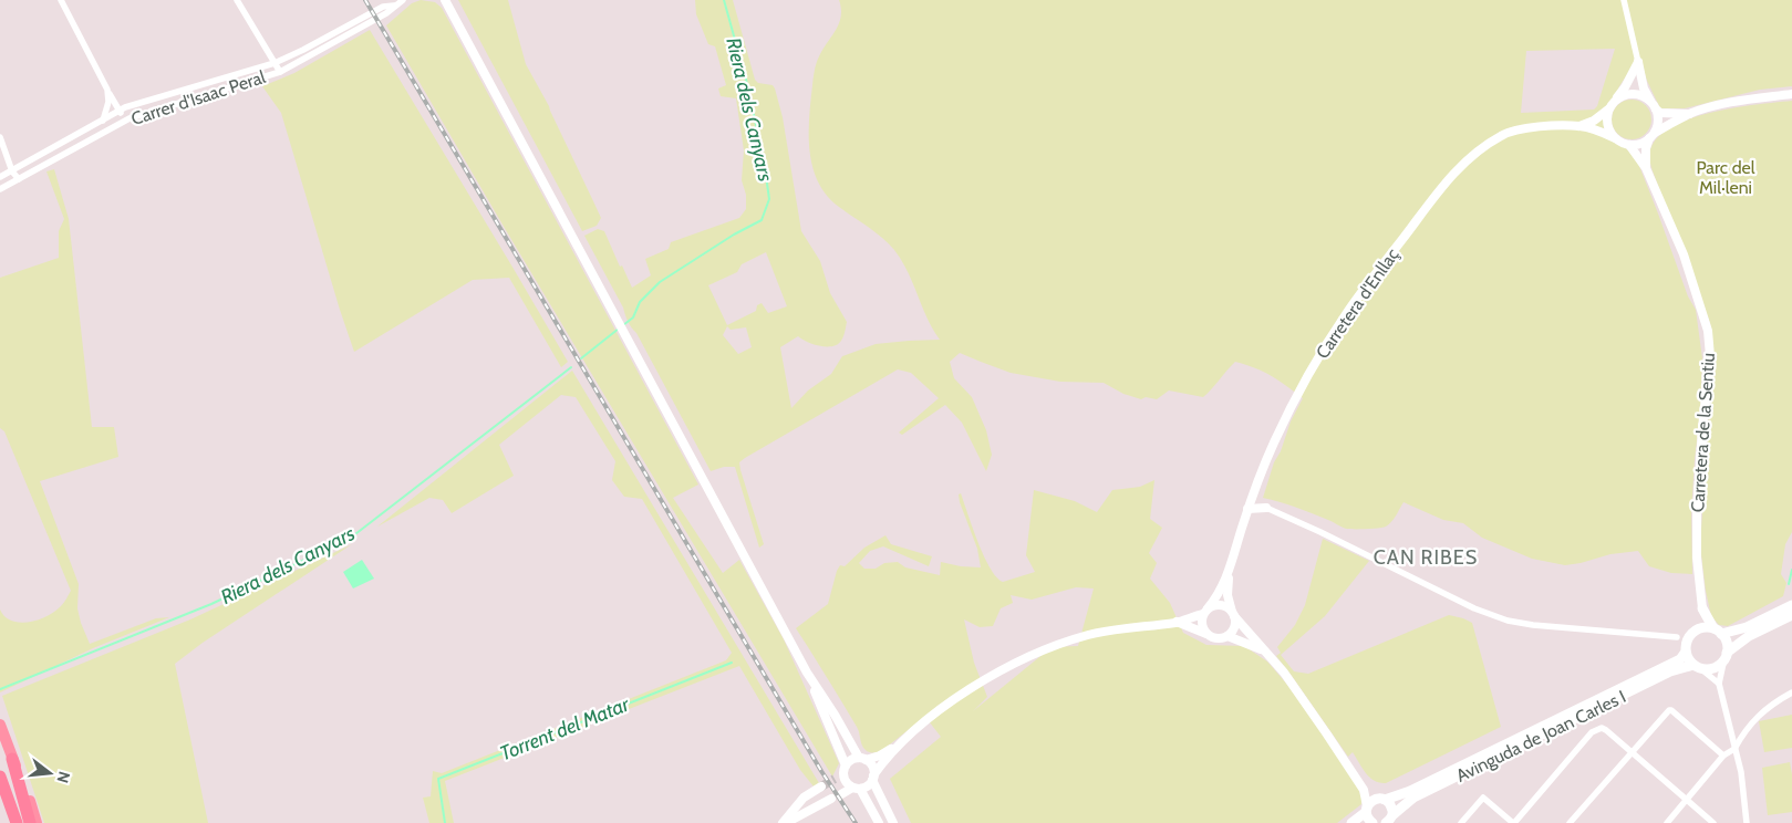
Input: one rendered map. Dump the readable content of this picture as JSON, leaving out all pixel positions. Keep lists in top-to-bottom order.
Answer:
{
  "streets": {
    "main road": ["Avinguda de Joan Carles I"],
    "street": ["Carrer d'Isaac Peral", "Carretera d'Enllaç", "Carretera de la Sentiu"]
  },
  "crossings": [
    ["Carretera d'Enllaç", "Carretera de la Sentiu"]
  ],
  "districts": ["CAN RIBES"],
  "water": ["Riera dels Canyars", "Torrent del Matar"],
  "parks": ["Parc del Mil·leni"],
  "north": "right"
}
